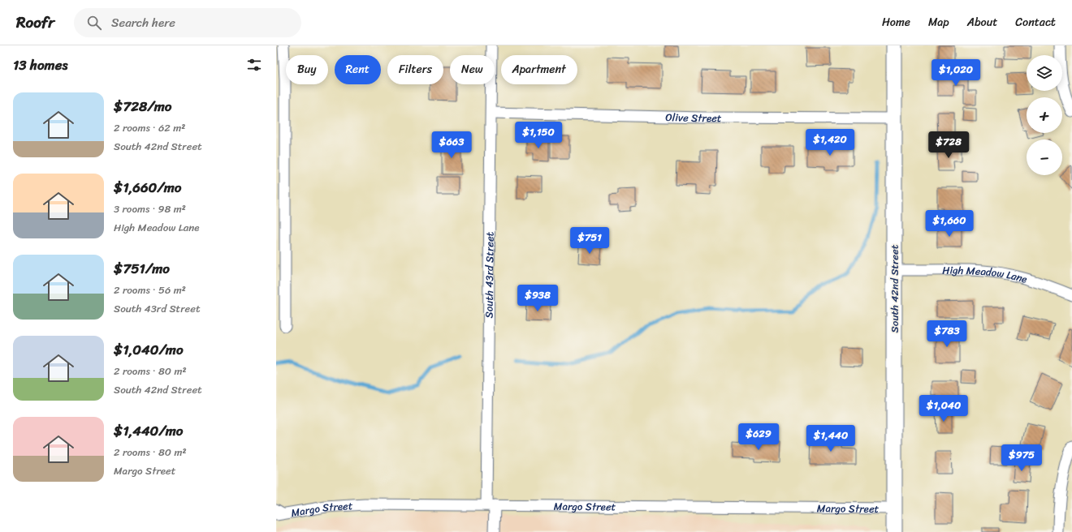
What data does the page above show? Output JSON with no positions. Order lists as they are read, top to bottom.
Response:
{
  "streets": {
    "street": [
      "Olive Street",
      "South 43rd Street",
      "High Meadow Lane",
      "South 42nd Street",
      "Margo Street"
    ]
  },
  "crossings": [
    ["Olive Street", "South 43rd Street"],
    ["Olive Street", "South 42nd Street"],
    ["South 43rd Street", "Margo Street"],
    ["High Meadow Lane", "South 42nd Street"],
    ["South 42nd Street", "Margo Street"]
  ],
  "page": {
    "header": "Roofr",
    "search": "Search here",
    "nav": [
      "Home",
      "Map",
      "About",
      "Contact"
    ],
    "heading": "13 homes",
    "map_buttons": ["+", "−"],
    "chip": [
      "Buy",
      "Rent",
      "Filters",
      "New",
      "Apartment"
    ],
    "price": [
      "$1,020",
      "$1,150",
      "$1,420",
      "$663",
      "$728",
      "$1,660",
      "$751",
      "$938",
      "$783",
      "$1,040",
      "$629",
      "$1,440",
      "$975"
    ],
    "list": [
      {
        "name": "$728/mo",
        "note": "2 rooms · 62 m² · South 42nd Street"
      },
      {
        "name": "$1,660/mo",
        "note": "3 rooms · 98 m² · High Meadow Lane"
      },
      {
        "name": "$751/mo",
        "note": "2 rooms · 56 m² · South 43rd Street"
      },
      {
        "name": "$1,040/mo",
        "note": "2 rooms · 80 m² · South 42nd Street"
      },
      {
        "name": "$1,440/mo",
        "note": "2 rooms · 80 m² · Margo Street"
      }
    ]
  }
}
